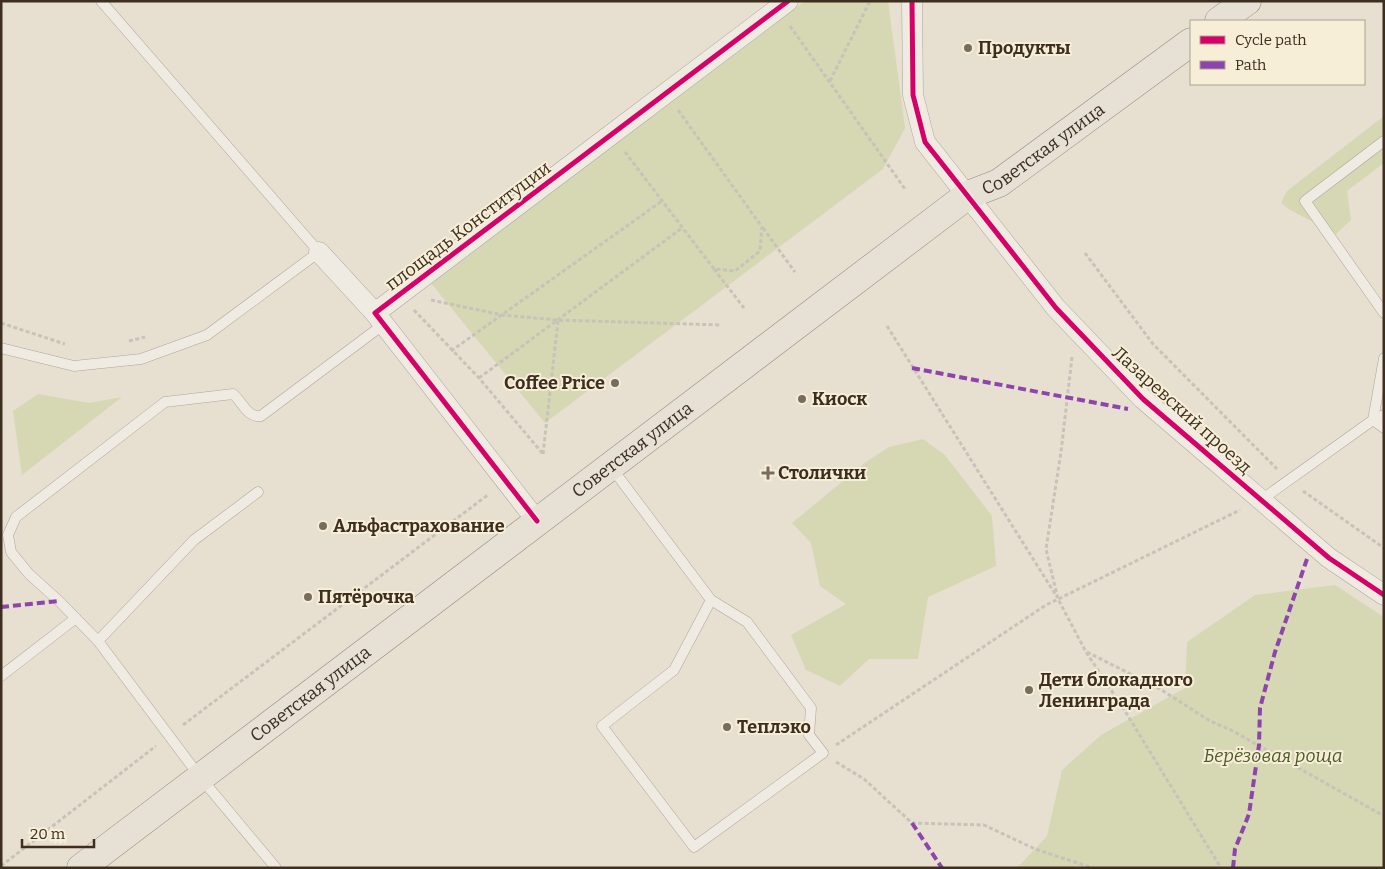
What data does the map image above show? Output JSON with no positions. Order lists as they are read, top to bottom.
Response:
{
  "streets": {
    "main road": ["Советская улица"],
    "street": ["площадь Конституции", "Лазаревский проезд"]
  },
  "crossings": [
    ["Советская улица", "площадь Конституции"],
    ["Советская улица", "Лазаревский проезд"]
  ],
  "parks": ["Берёзовая роща"],
  "places": {
    "other": [
      "Продукты",
      "Coffee Price",
      "Киоск",
      "Альфастрахование",
      "Пятёрочка",
      "Дети блокадного Ленинграда",
      "Теплэко"
    ],
    "health": ["Столички"]
  },
  "legend": ["Cycle path", "Path"],
  "scale_bar": "20 m"
}
